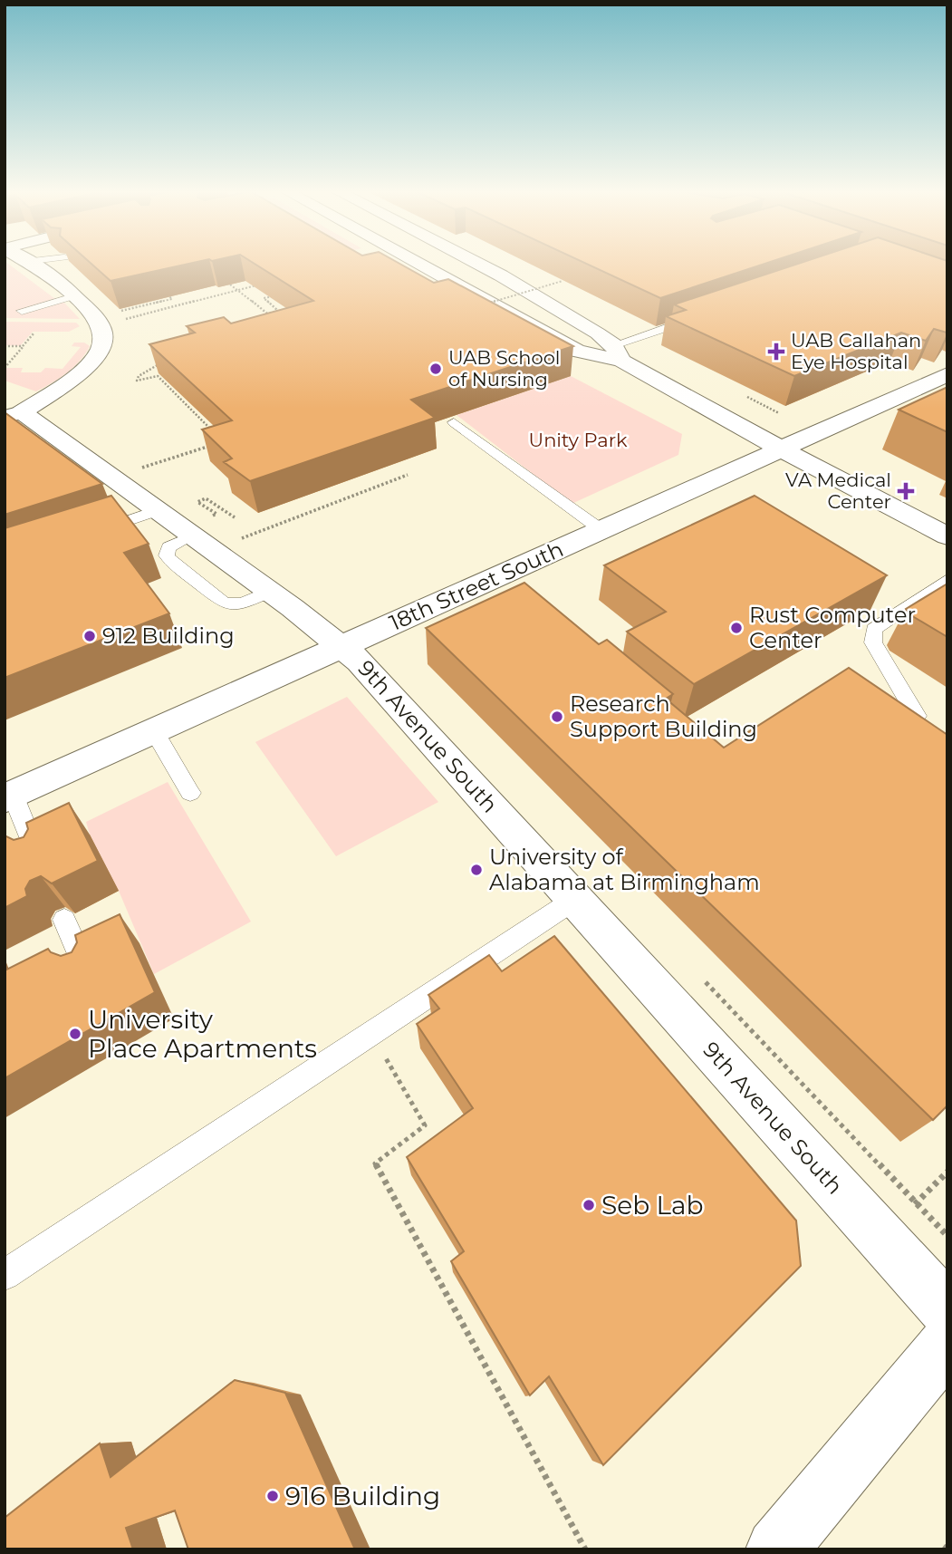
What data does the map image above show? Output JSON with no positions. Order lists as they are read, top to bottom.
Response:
{
  "streets": {
    "street": ["18th Street South", "9th Avenue South"]
  },
  "crossings": [
    ["18th Street South", "9th Avenue South"]
  ],
  "parks": ["Unity Park"],
  "places": {
    "health": ["UAB Callahan Eye Hospital", "VA Medical Center"],
    "other": [
      "UAB School of Nursing",
      "Rust Computer Center",
      "912 Building",
      "Research Support Building",
      "University of Alabama at Birmingham",
      "University Place Apartments",
      "Seb Lab",
      "916 Building"
    ]
  }
}
